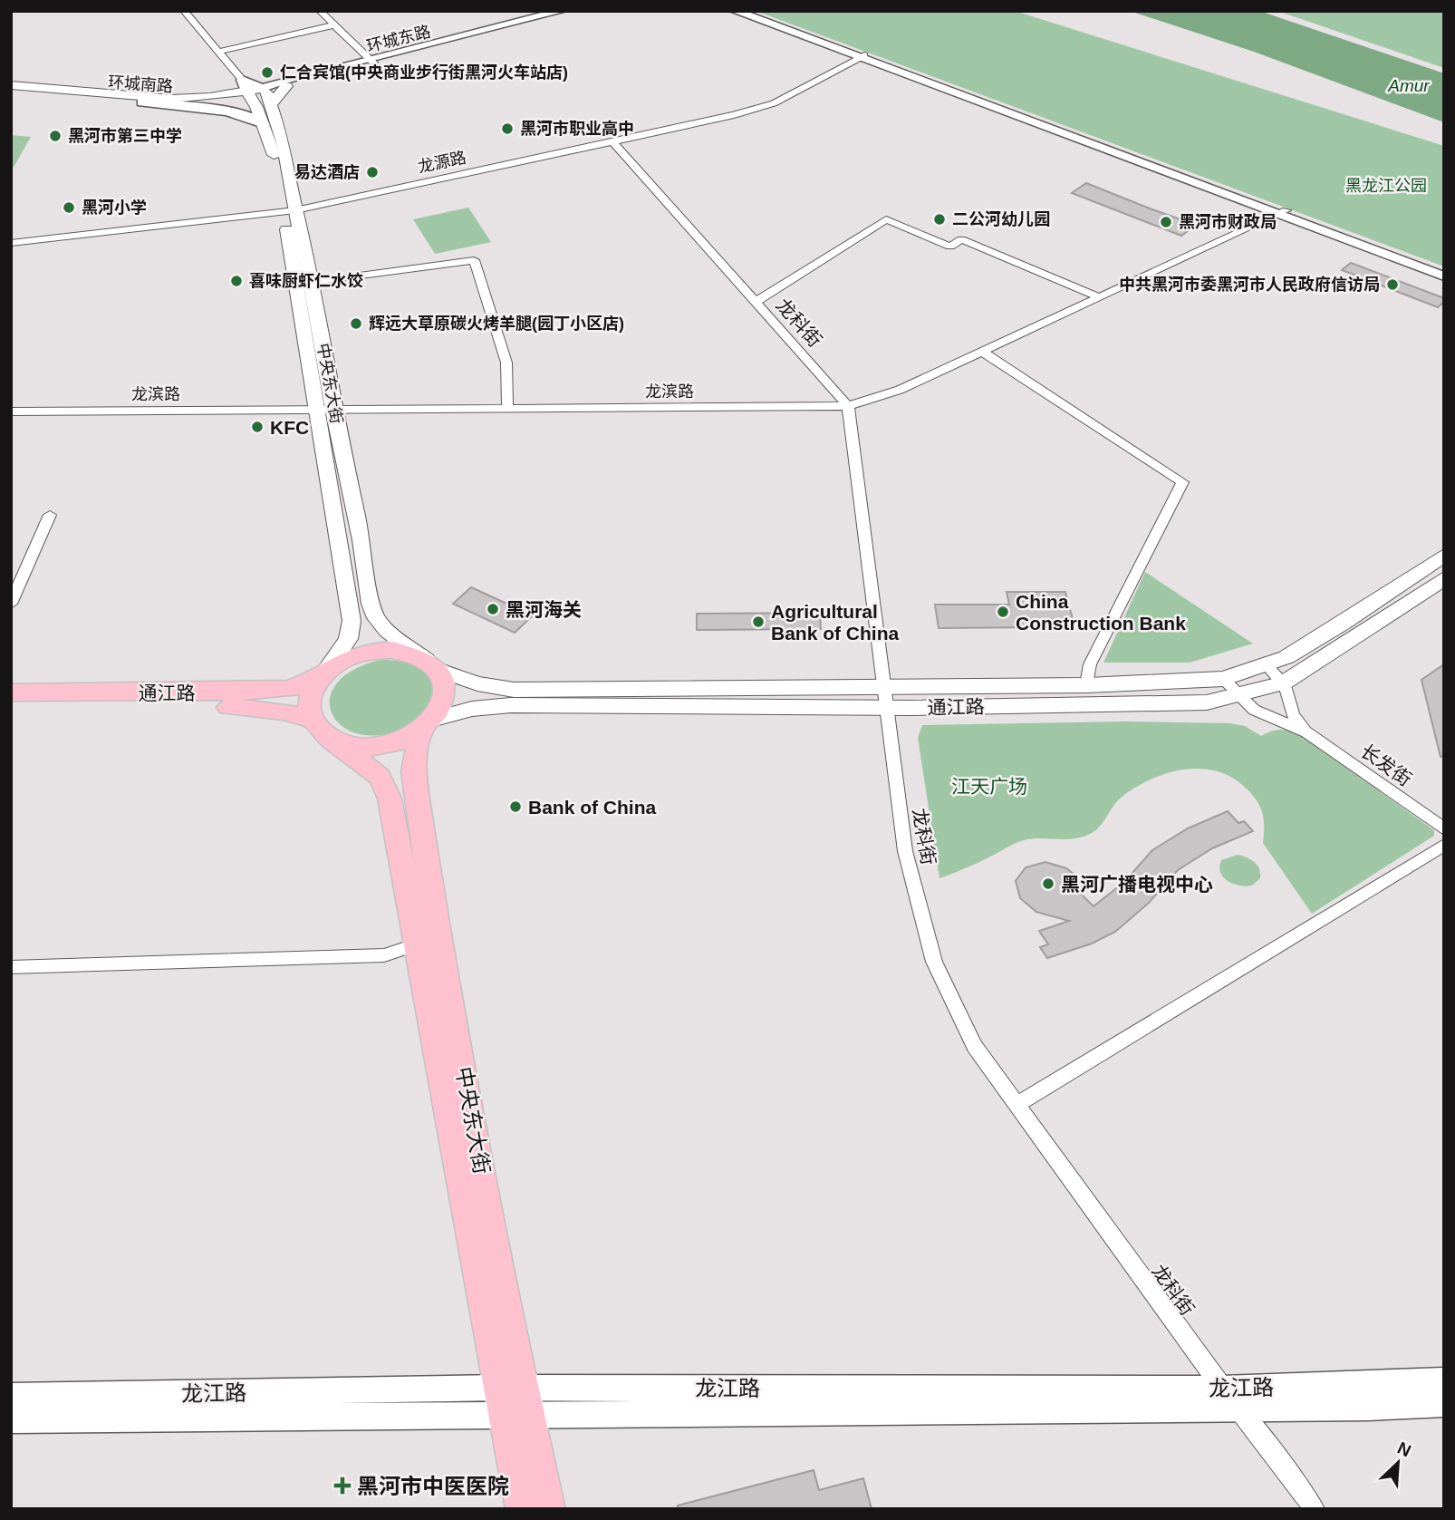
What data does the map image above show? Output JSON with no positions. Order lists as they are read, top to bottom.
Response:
{
  "streets": {
    "main road": ["环城南路", "中央东大街", "通江路"],
    "street": [
      "环城东路",
      "龙源路",
      "龙科街",
      "龙滨路",
      "长发街",
      "龙江路"
    ]
  },
  "crossings": [
    ["环城东路", "环城南路"],
    ["环城东路", "中央东大街"],
    ["环城南路", "中央东大街"],
    ["龙源路", "龙科街"],
    ["龙源路", "中央东大街"],
    ["龙科街", "龙滨路"],
    ["龙科街", "通江路"],
    ["龙科街", "龙江路"],
    ["中央东大街", "龙滨路"],
    ["中央东大街", "通江路"],
    ["中央东大街", "龙江路"],
    ["通江路", "长发街"]
  ],
  "water": ["Amur"],
  "parks": ["黑龙江公园", "江天广场"],
  "places": {
    "other": [
      "仁合宾馆(中央商业步行街黑河火车站店)",
      "黑河市职业高中",
      "黑河市第三中学",
      "易达酒店",
      "黑河小学",
      "二公河幼儿园",
      "黑河市财政局",
      "喜味厨虾仁水饺",
      "中共黑河市委黑河市人民政府信访局",
      "辉远大草原碳火烤羊腿(园丁小区店)",
      "KFC",
      "黑河海关",
      "China Construction Bank",
      "Agricultural Bank of China",
      "Bank of China",
      "黑河广播电视中心"
    ],
    "health": ["黑河市中医医院"]
  },
  "north": "top right"
}
